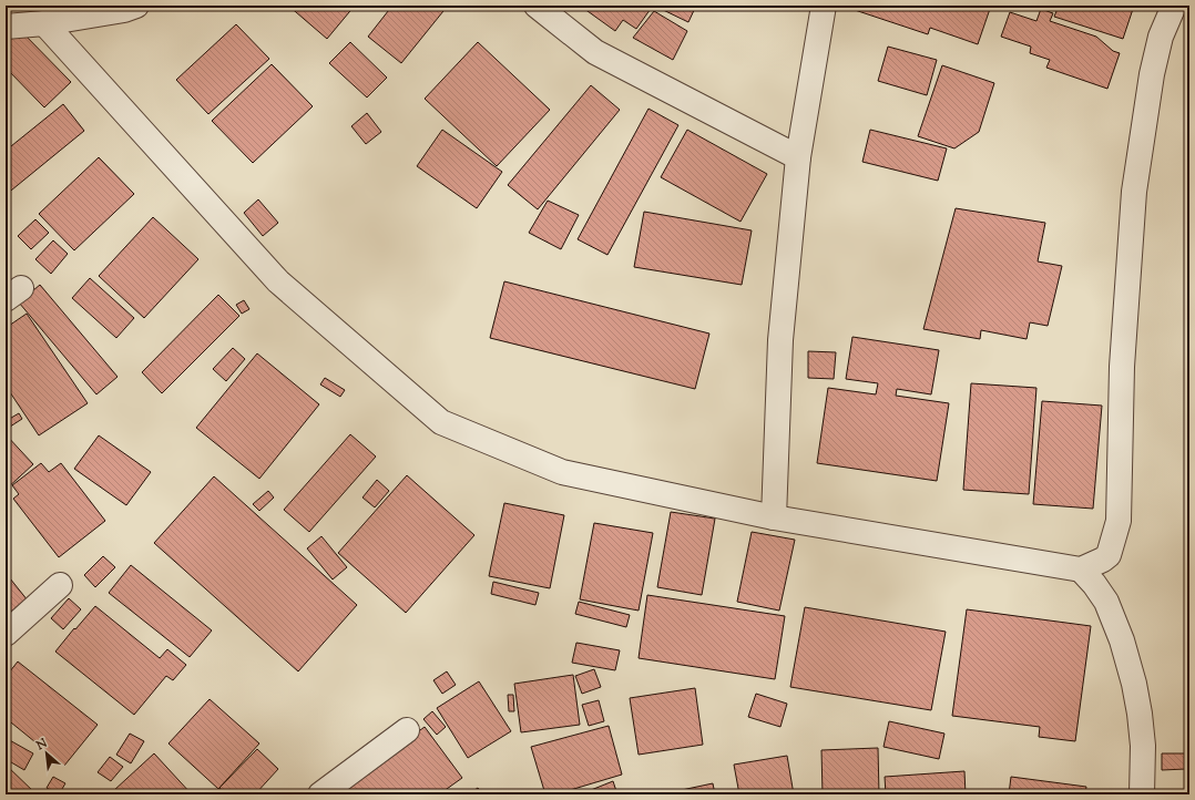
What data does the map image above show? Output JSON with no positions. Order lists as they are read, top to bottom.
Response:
{
  "north": "top left"
}
